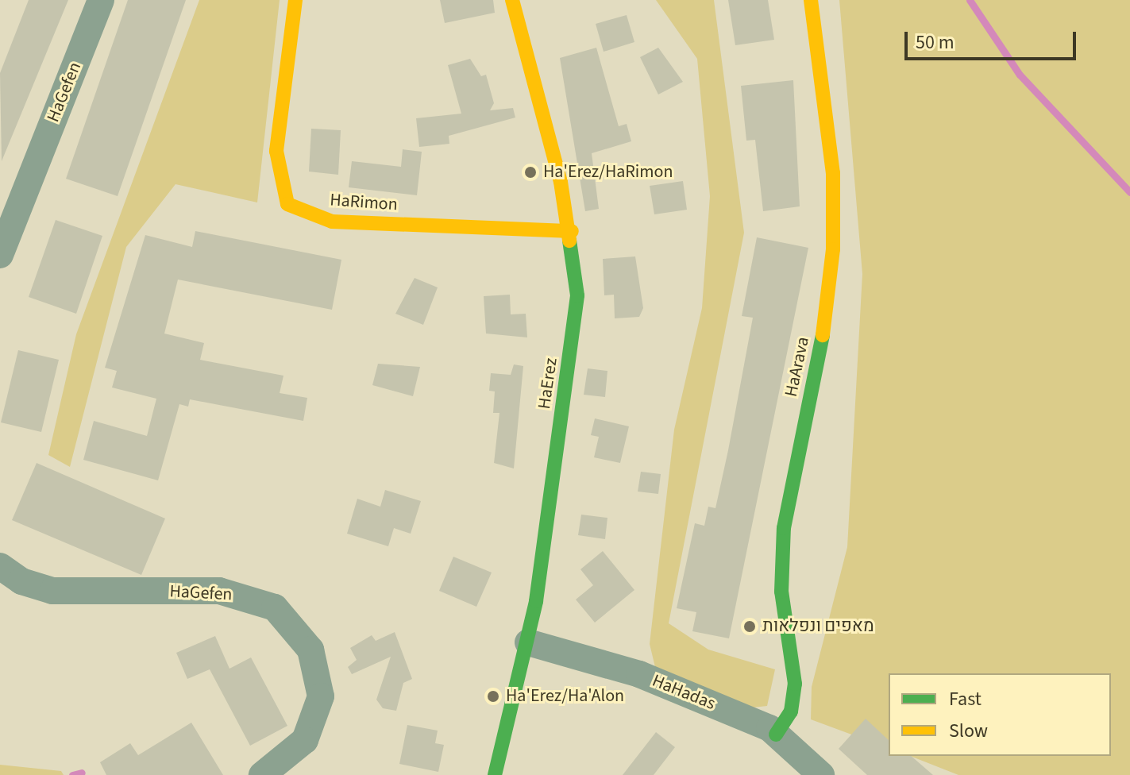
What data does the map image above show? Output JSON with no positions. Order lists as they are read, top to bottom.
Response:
{
  "streets": {
    "street": [
      "HaGefen",
      "HaRimon",
      "HaArava",
      "HaErez",
      "HaHadas"
    ]
  },
  "crossings": [
    ["HaRimon", "HaErez"],
    ["HaArava", "HaHadas"],
    ["HaErez", "HaHadas"]
  ],
  "places": ["Ha'Erez/HaRimon", "מאפים ונפלאות", "Ha'Erez/Ha'Alon"],
  "legend": ["Fast", "Slow"],
  "scale_bar": "50 m"
}
